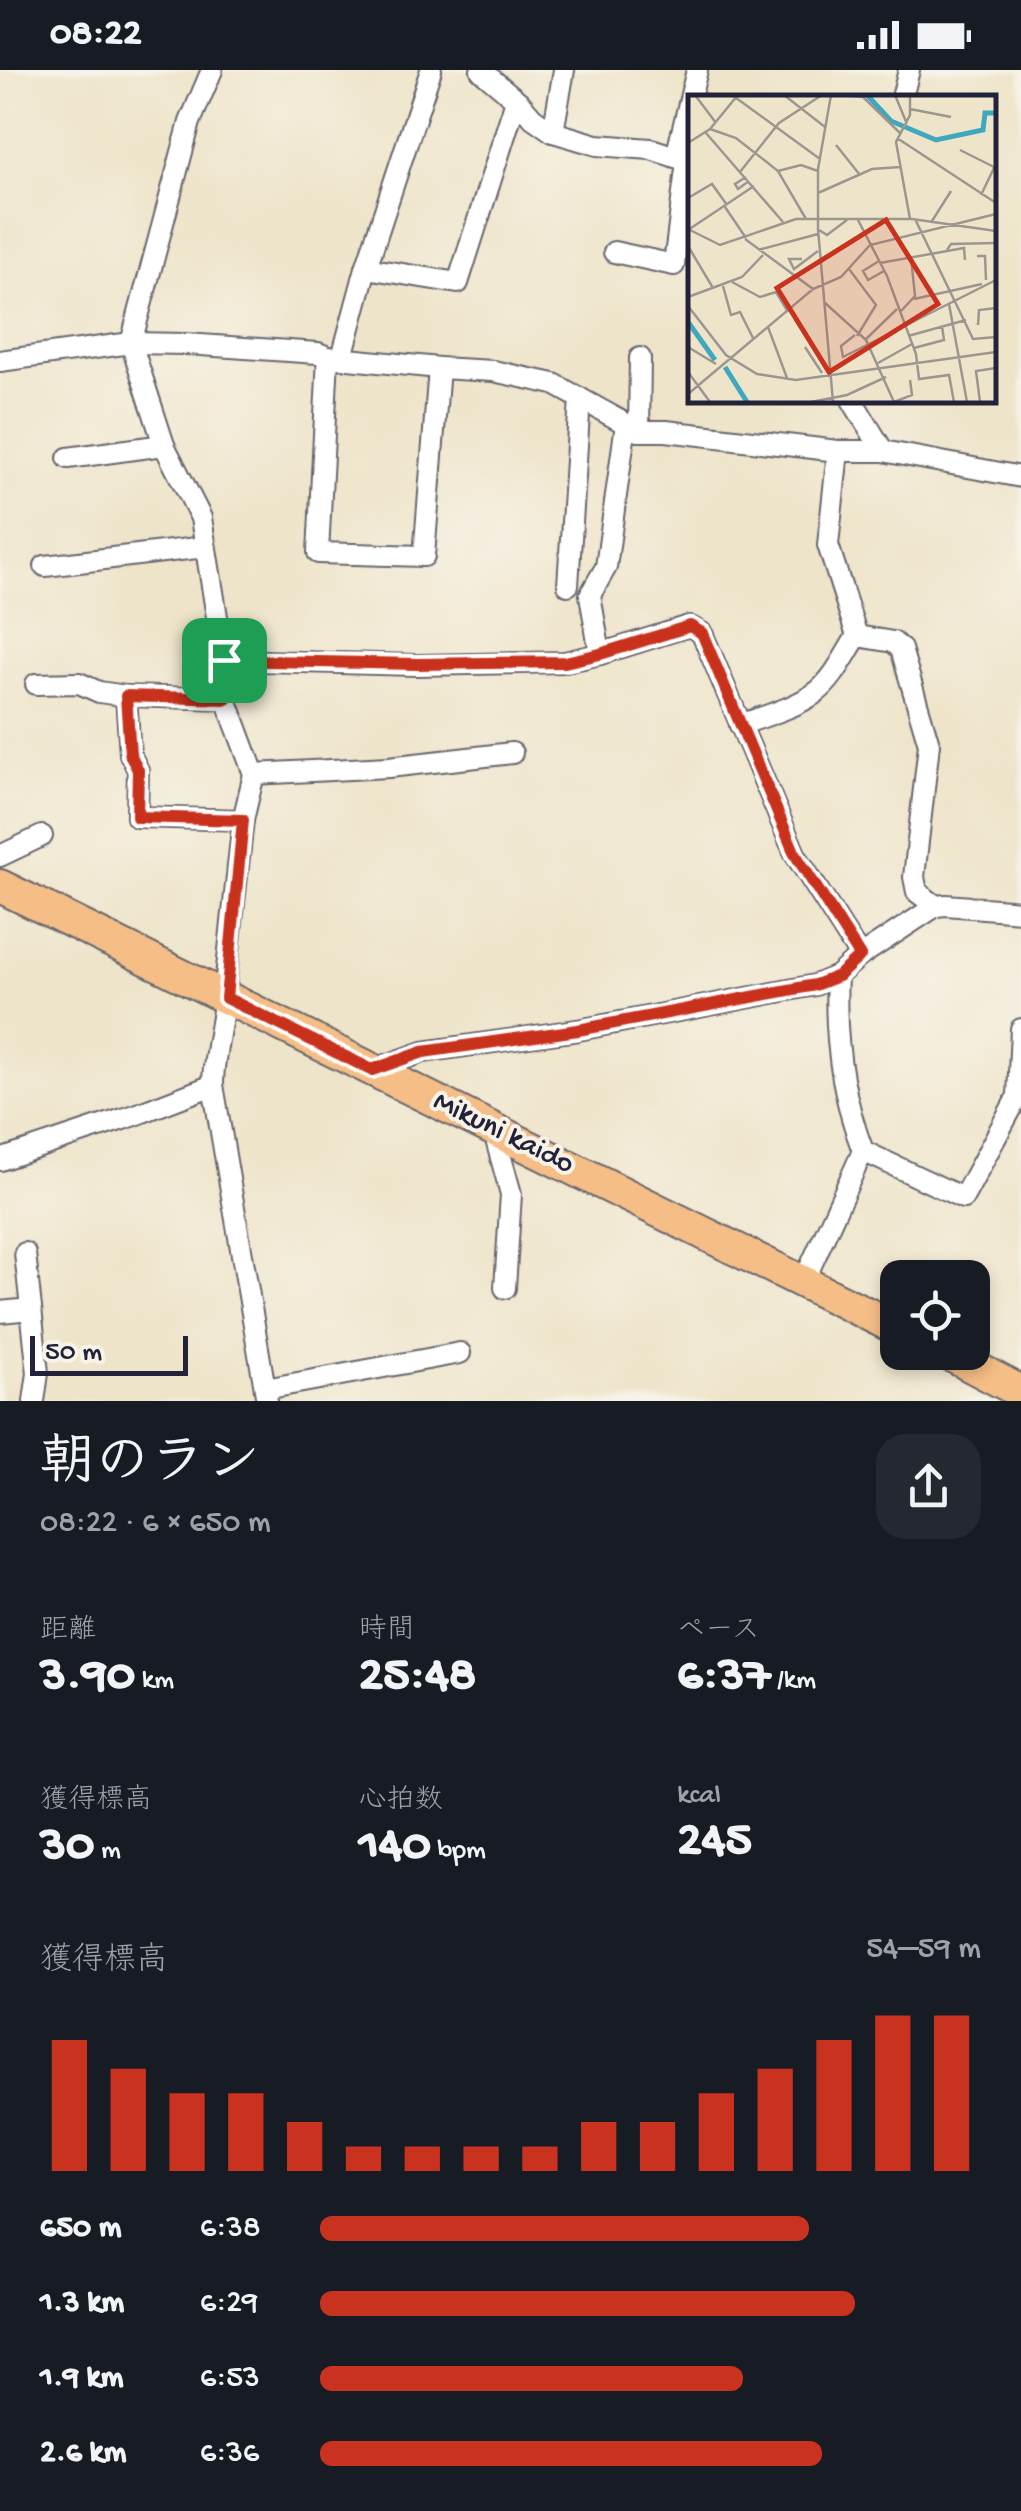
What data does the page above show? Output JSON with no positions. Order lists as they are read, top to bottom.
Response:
{
  "streets": {
    "main road": ["Mikuni kaido"]
  },
  "scale_bar": "50 m",
  "page": {
    "status": "08:22",
    "scale": "50 m",
    "heading": ["朝のラン", "08:22 · 6 × 650 m"],
    "stats": [
      ["距離", "3.90 km"],
      ["時間", "25:48"],
      ["ペース", "6:37 /km"],
      ["獲得標高", "30 m"],
      ["心拍数", "140 bpm"],
      ["kcal", "245"]
    ],
    "chart": ["獲得標高", "54–59 m"],
    "list": [
      {
        "name": "650 m",
        "note": "6:38"
      },
      {
        "name": "1.3 km",
        "note": "6:29"
      },
      {
        "name": "1.9 km",
        "note": "6:53"
      },
      {
        "name": "2.6 km",
        "note": "6:36"
      }
    ]
  }
}
